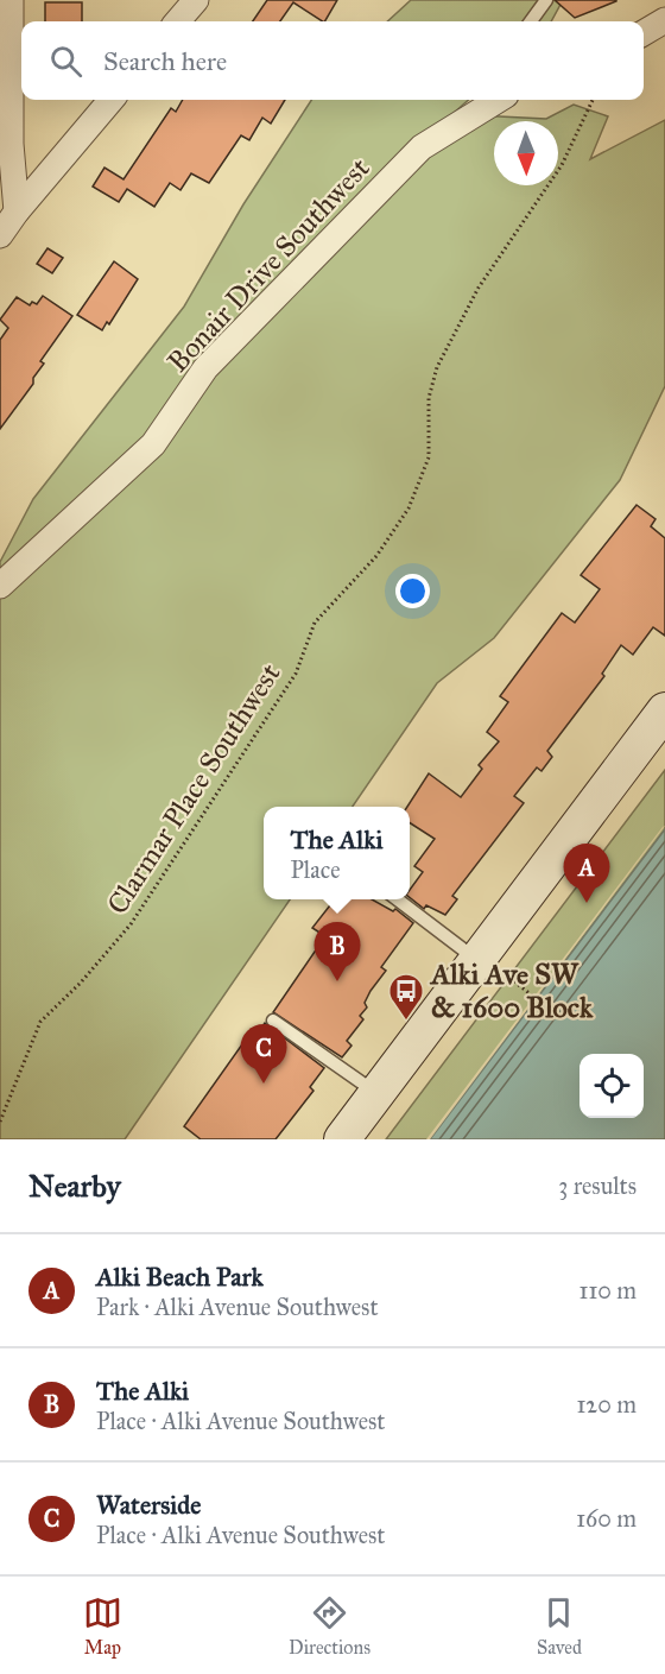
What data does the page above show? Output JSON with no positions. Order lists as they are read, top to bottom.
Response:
{
  "streets": {
    "street": ["Bonair Drive Southwest"],
    "path": ["Clarmar Place Southwest"]
  },
  "places": {
    "bus stop": ["Alki Ave SW & 1600 Block"]
  },
  "north": "bottom",
  "page": {
    "search": "Search here",
    "popup": ["The Alki", "Place"],
    "pins": ["A", "B", "C"],
    "heading": ["Nearby", "3 results"],
    "list": [
      {
        "mark": "A",
        "name": "Alki Beach Park",
        "note": "Park · Alki Avenue Southwest",
        "value": "110 m"
      },
      {
        "mark": "B",
        "name": "The Alki",
        "note": "Place · Alki Avenue Southwest",
        "value": "120 m"
      },
      {
        "mark": "C",
        "name": "Waterside",
        "note": "Place · Alki Avenue Southwest",
        "value": "160 m"
      }
    ],
    "nav": ["Map", "Directions", "Saved"]
  }
}
